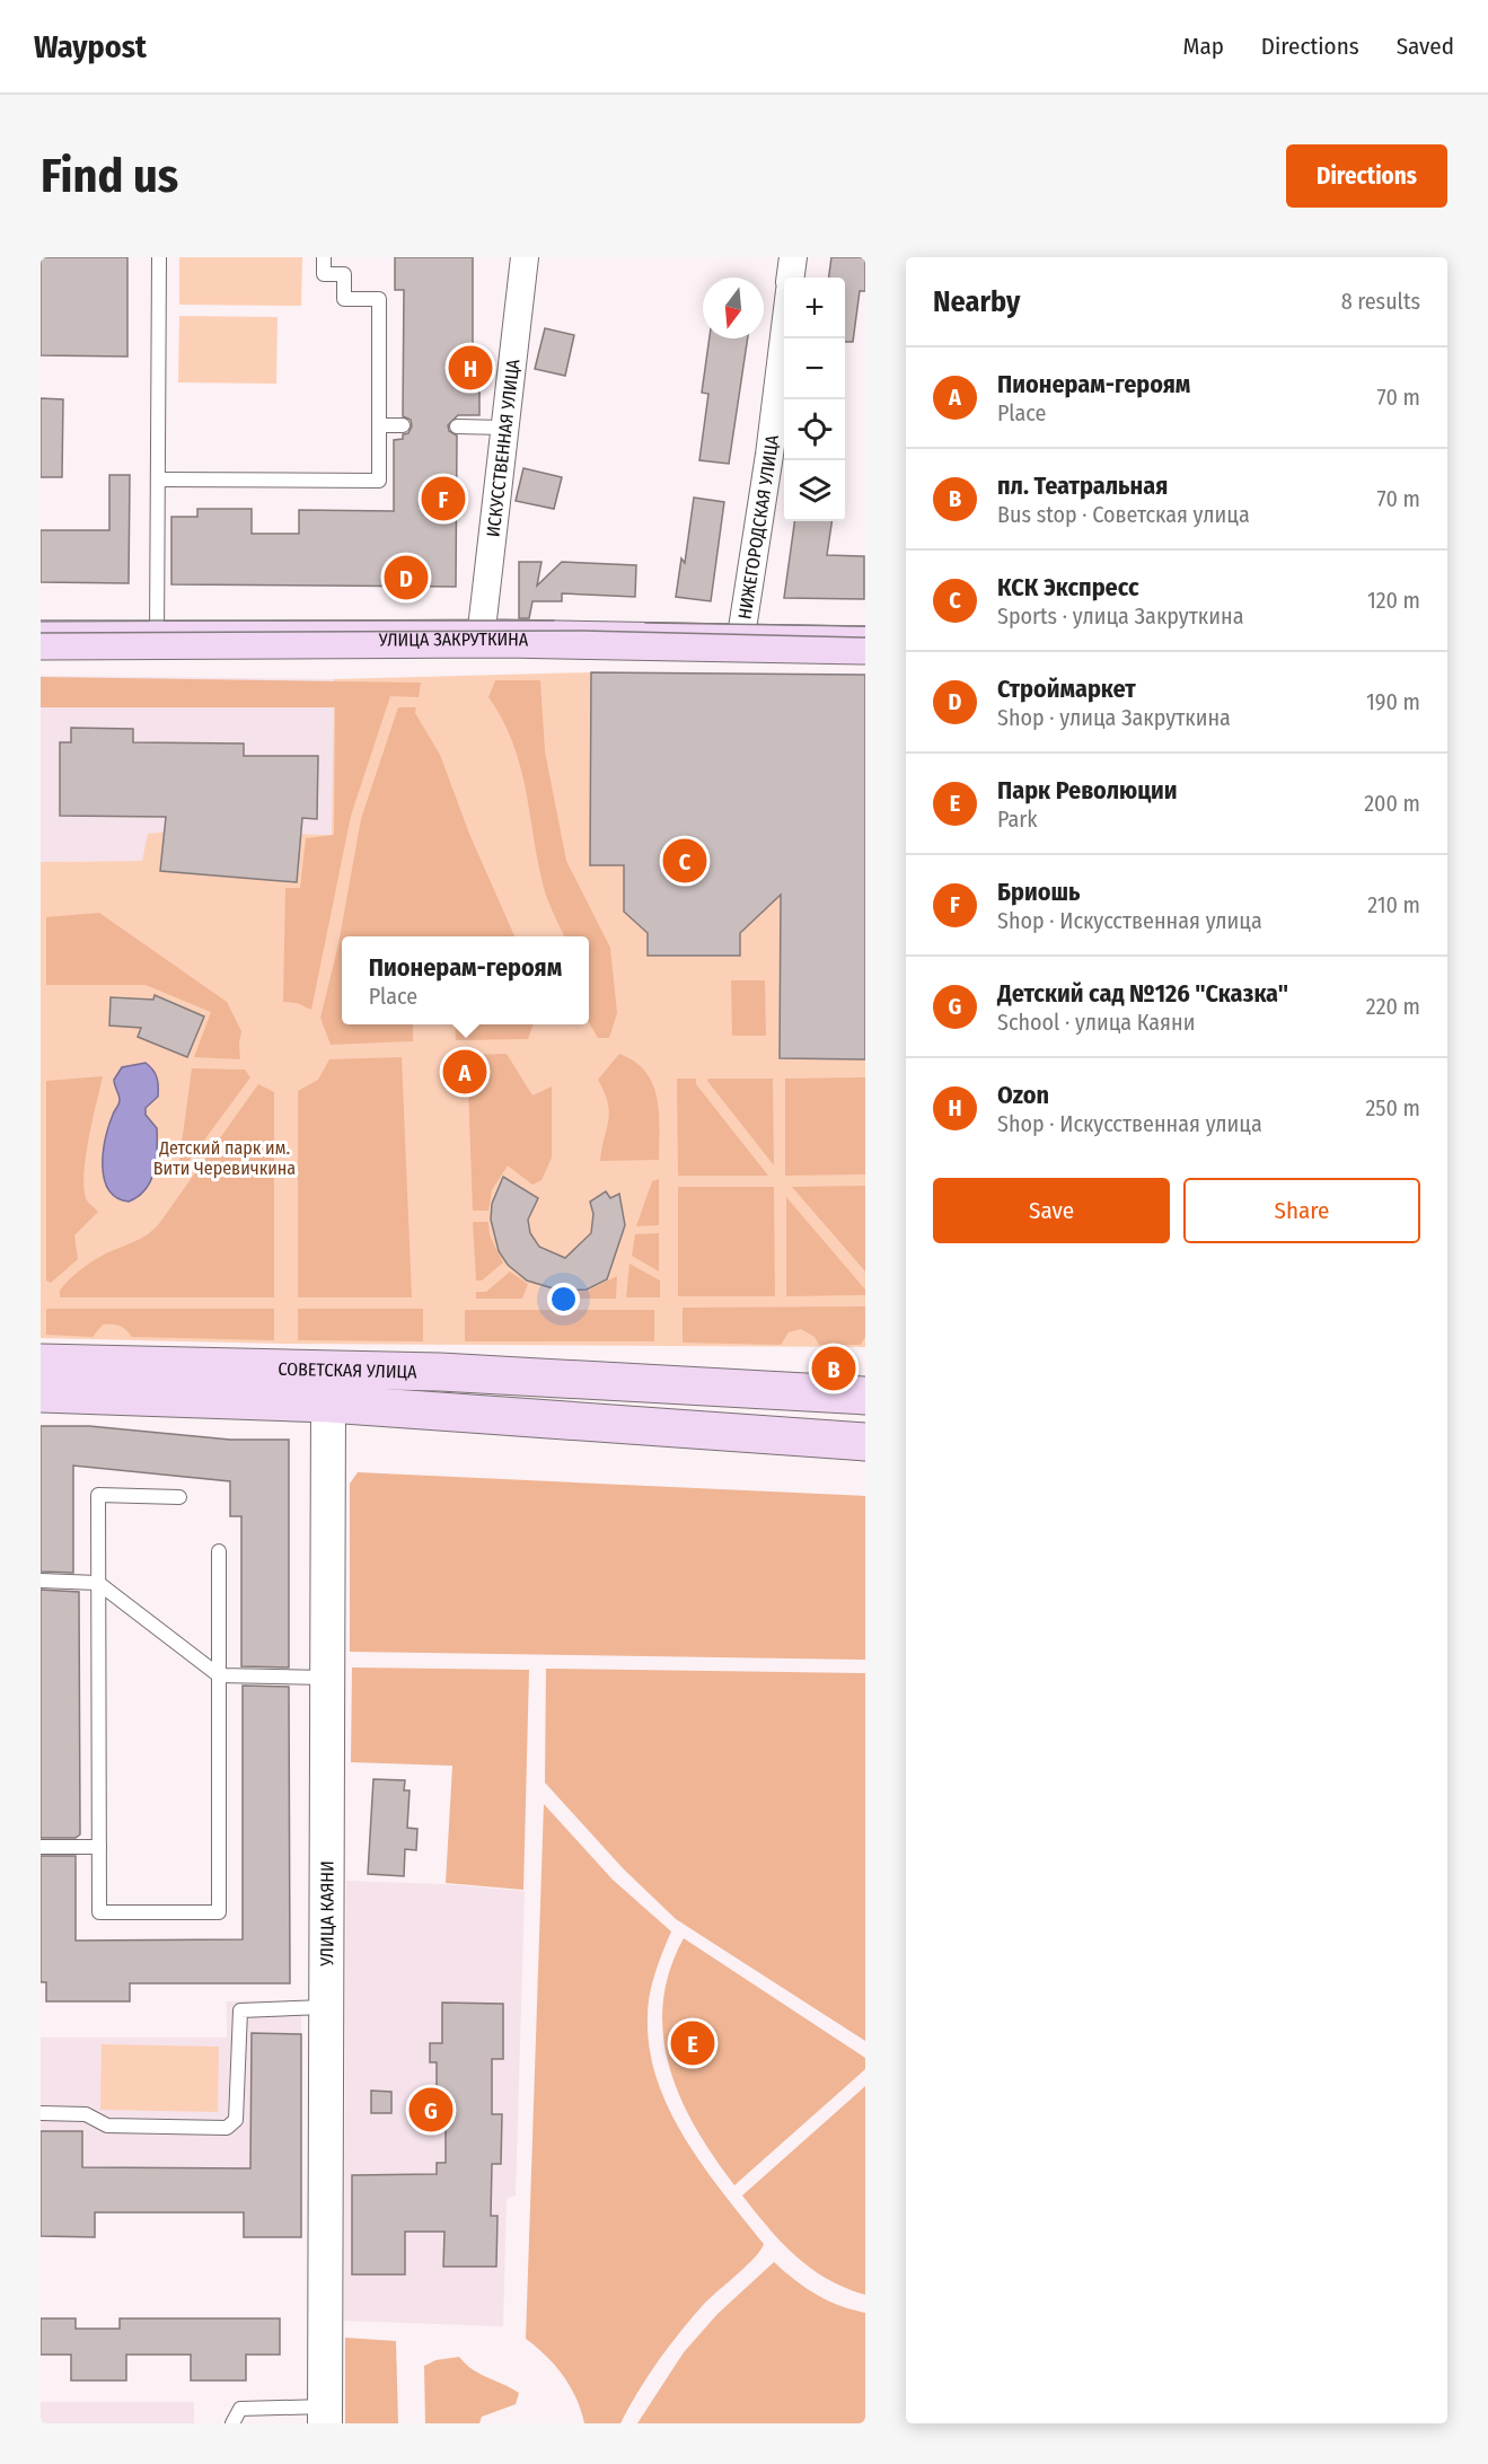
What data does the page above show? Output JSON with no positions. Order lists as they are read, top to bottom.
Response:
{
  "streets": {
    "main road": ["УЛИЦА ЗАКРУТКИНА", "СОВЕТСКАЯ УЛИЦА"],
    "street": ["ИСКУССТВЕННАЯ УЛИЦА", "НИЖЕГОРОДСКАЯ УЛИЦА", "УЛИЦА КАЯНИ"]
  },
  "crossings": [
    ["ИСКУССТВЕННАЯ УЛИЦА", "УЛИЦА ЗАКРУТКИНА"],
    ["НИЖЕГОРОДСКАЯ УЛИЦА", "УЛИЦА ЗАКРУТКИНА"],
    ["СОВЕТСКАЯ УЛИЦА", "УЛИЦА КАЯНИ"]
  ],
  "parks": ["Детский парк им. Вити Черевичкина"],
  "north": "bottom",
  "page": {
    "header": "Waypost",
    "nav": ["Map", "Directions", "Saved"],
    "buttons": [
      "Directions",
      ["Save", "Share"]
    ],
    "title": "Find us",
    "heading": ["Nearby", "8 results"],
    "map_buttons": ["+", "−"],
    "pins": [
      "H",
      "F",
      "D",
      "C",
      "A",
      "B",
      "E",
      "G"
    ],
    "list": [
      {
        "mark": "A",
        "name": "Пионерам-героям",
        "note": "Place",
        "value": "70 m"
      },
      {
        "mark": "B",
        "name": "пл. Театральная",
        "note": "Bus stop · Советская улица",
        "value": "70 m"
      },
      {
        "mark": "C",
        "name": "КСК Экспресс",
        "note": "Sports · улица Закруткина",
        "value": "120 m"
      },
      {
        "mark": "D",
        "name": "Строймаркет",
        "note": "Shop · улица Закруткина",
        "value": "190 m"
      },
      {
        "mark": "E",
        "name": "Парк Революции",
        "note": "Park",
        "value": "200 m"
      },
      {
        "mark": "F",
        "name": "Бриошь",
        "note": "Shop · Искусственная улица",
        "value": "210 m"
      },
      {
        "mark": "G",
        "name": "Детский сад №126 \"Сказка\"",
        "note": "School · улица Каяни",
        "value": "220 m"
      },
      {
        "mark": "H",
        "name": "Ozon",
        "note": "Shop · Искусственная улица",
        "value": "250 m"
      }
    ],
    "popup": ["Пионерам-героям", "Place"]
  }
}
